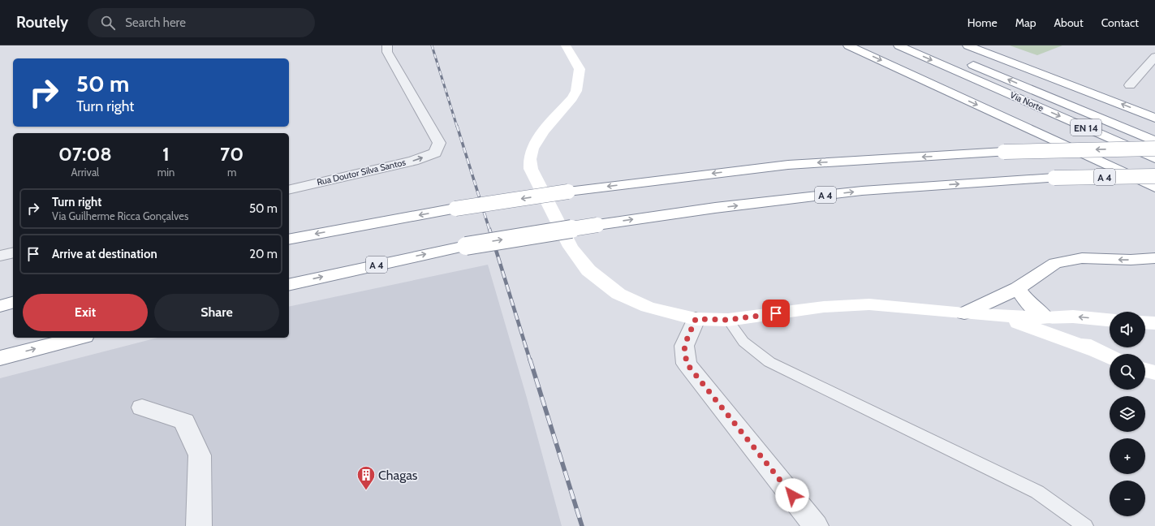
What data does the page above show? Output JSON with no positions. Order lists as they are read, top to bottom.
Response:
{
  "streets": {
    "main road": ["Via Norte", "EN 14", "A 4"],
    "street": ["Rua Doutor Silva Santos"]
  },
  "places": {
    "building": ["Chagas"]
  },
  "page": {
    "header": "Routely",
    "search": "Search here",
    "nav": [
      "Home",
      "Map",
      "About",
      "Contact"
    ],
    "turn": ["50 m", "Turn right"],
    "eta": [
      "07:08",
      "Arrival",
      "1",
      "min",
      "70",
      "m"
    ],
    "list": [
      {
        "name": "Turn right",
        "note": "Via Guilherme Ricca Gonçalves",
        "value": "50 m"
      },
      {
        "name": "Arrive at destination",
        "value": "20 m"
      }
    ],
    "buttons": ["Exit", "Share"],
    "map_buttons": ["+", "−"]
  }
}
